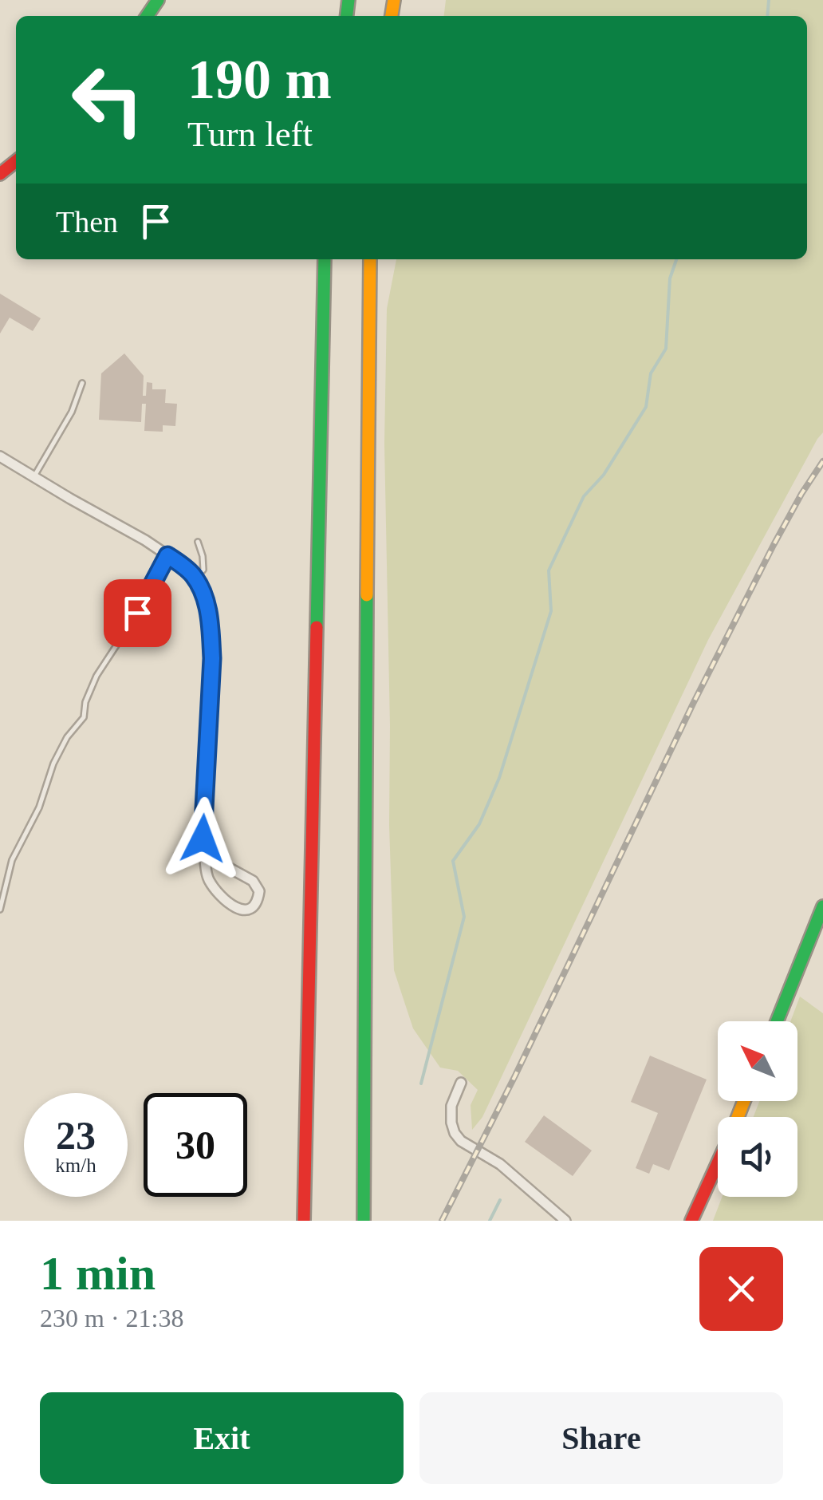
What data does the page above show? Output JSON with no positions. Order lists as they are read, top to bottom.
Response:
{
  "north": "top left",
  "page": {
    "turn": ["190 m", "Turn left"],
    "then": "Then",
    "speed": "23 km/h",
    "limit": "30",
    "heading": ["1 min", "230 m · 21:38"],
    "buttons": ["Exit", "Share"]
  }
}
